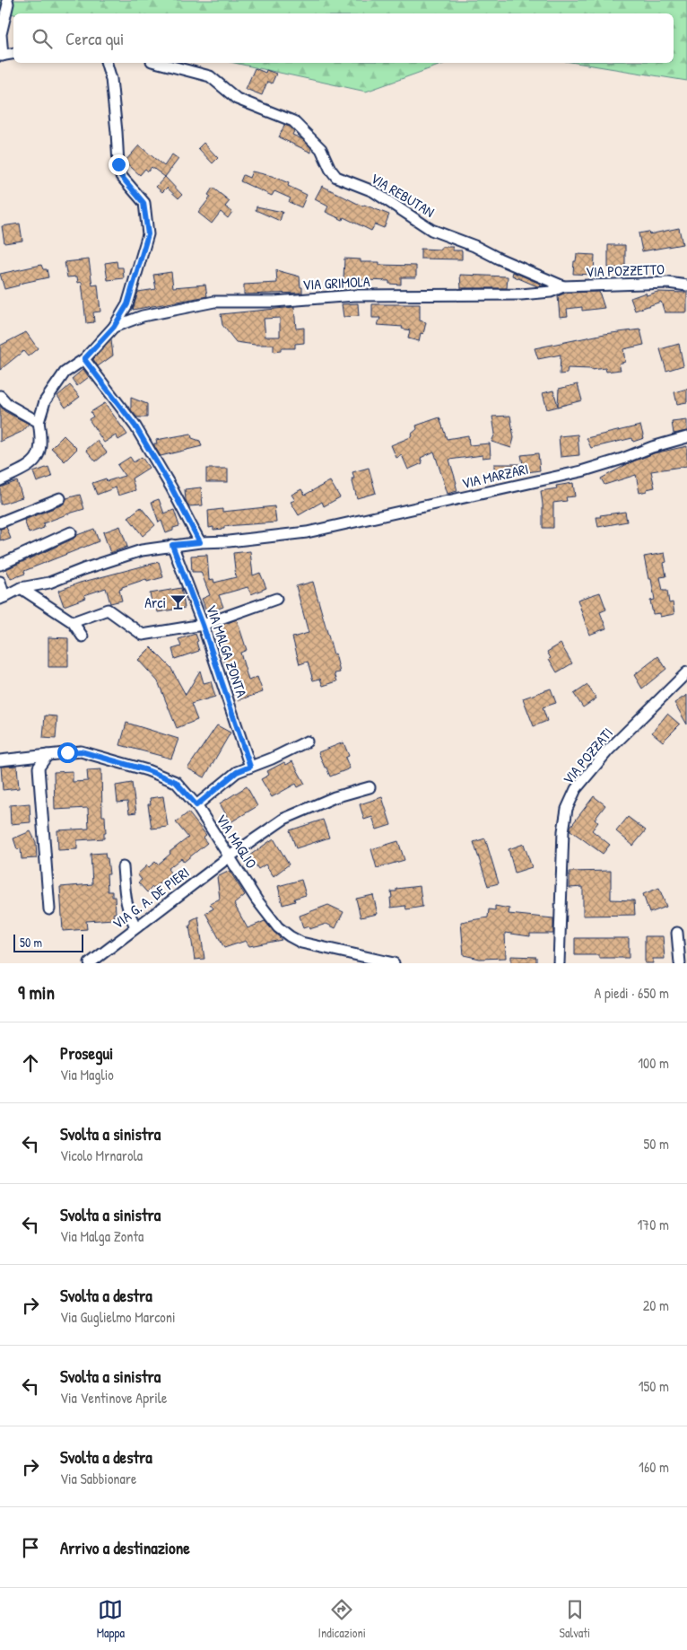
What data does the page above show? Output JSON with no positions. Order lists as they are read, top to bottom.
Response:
{
  "streets": {
    "street": [
      "VIA REBUTAN",
      "VIA POZZETTO",
      "VIA GRIMOLA",
      "VIA MARZARI",
      "VIA MALGA ZONTA",
      "VIA POZZATI",
      "VIA MAGLIO",
      "VIA G. A. DE PIERI"
    ]
  },
  "crossings": [
    ["VIA REBUTAN", "VIA POZZETTO"],
    ["VIA REBUTAN", "VIA GRIMOLA"],
    ["VIA POZZETTO", "VIA GRIMOLA"],
    ["VIA MARZARI", "VIA MALGA ZONTA"],
    ["VIA MAGLIO", "VIA G. A. DE PIERI"]
  ],
  "places": {
    "bar": ["Arci"]
  },
  "scale_bar": "50 m",
  "page": {
    "search": "Cerca qui",
    "scale": "50 m",
    "heading": ["9 min", "A piedi · 650 m"],
    "list": [
      ["Prosegui", "Via Maglio", "100 m"],
      ["Svolta a sinistra", "Vicolo Mrnarola", "50 m"],
      ["Svolta a sinistra", "Via Malga Zonta", "170 m"],
      ["Svolta a destra", "Via Guglielmo Marconi", "20 m"],
      ["Svolta a sinistra", "Via Ventinove Aprile", "150 m"],
      ["Svolta a destra", "Via Sabbionare", "160 m"],
      "Arrivo a destinazione"
    ],
    "nav": ["Mappa", "Indicazioni", "Salvati"]
  }
}
